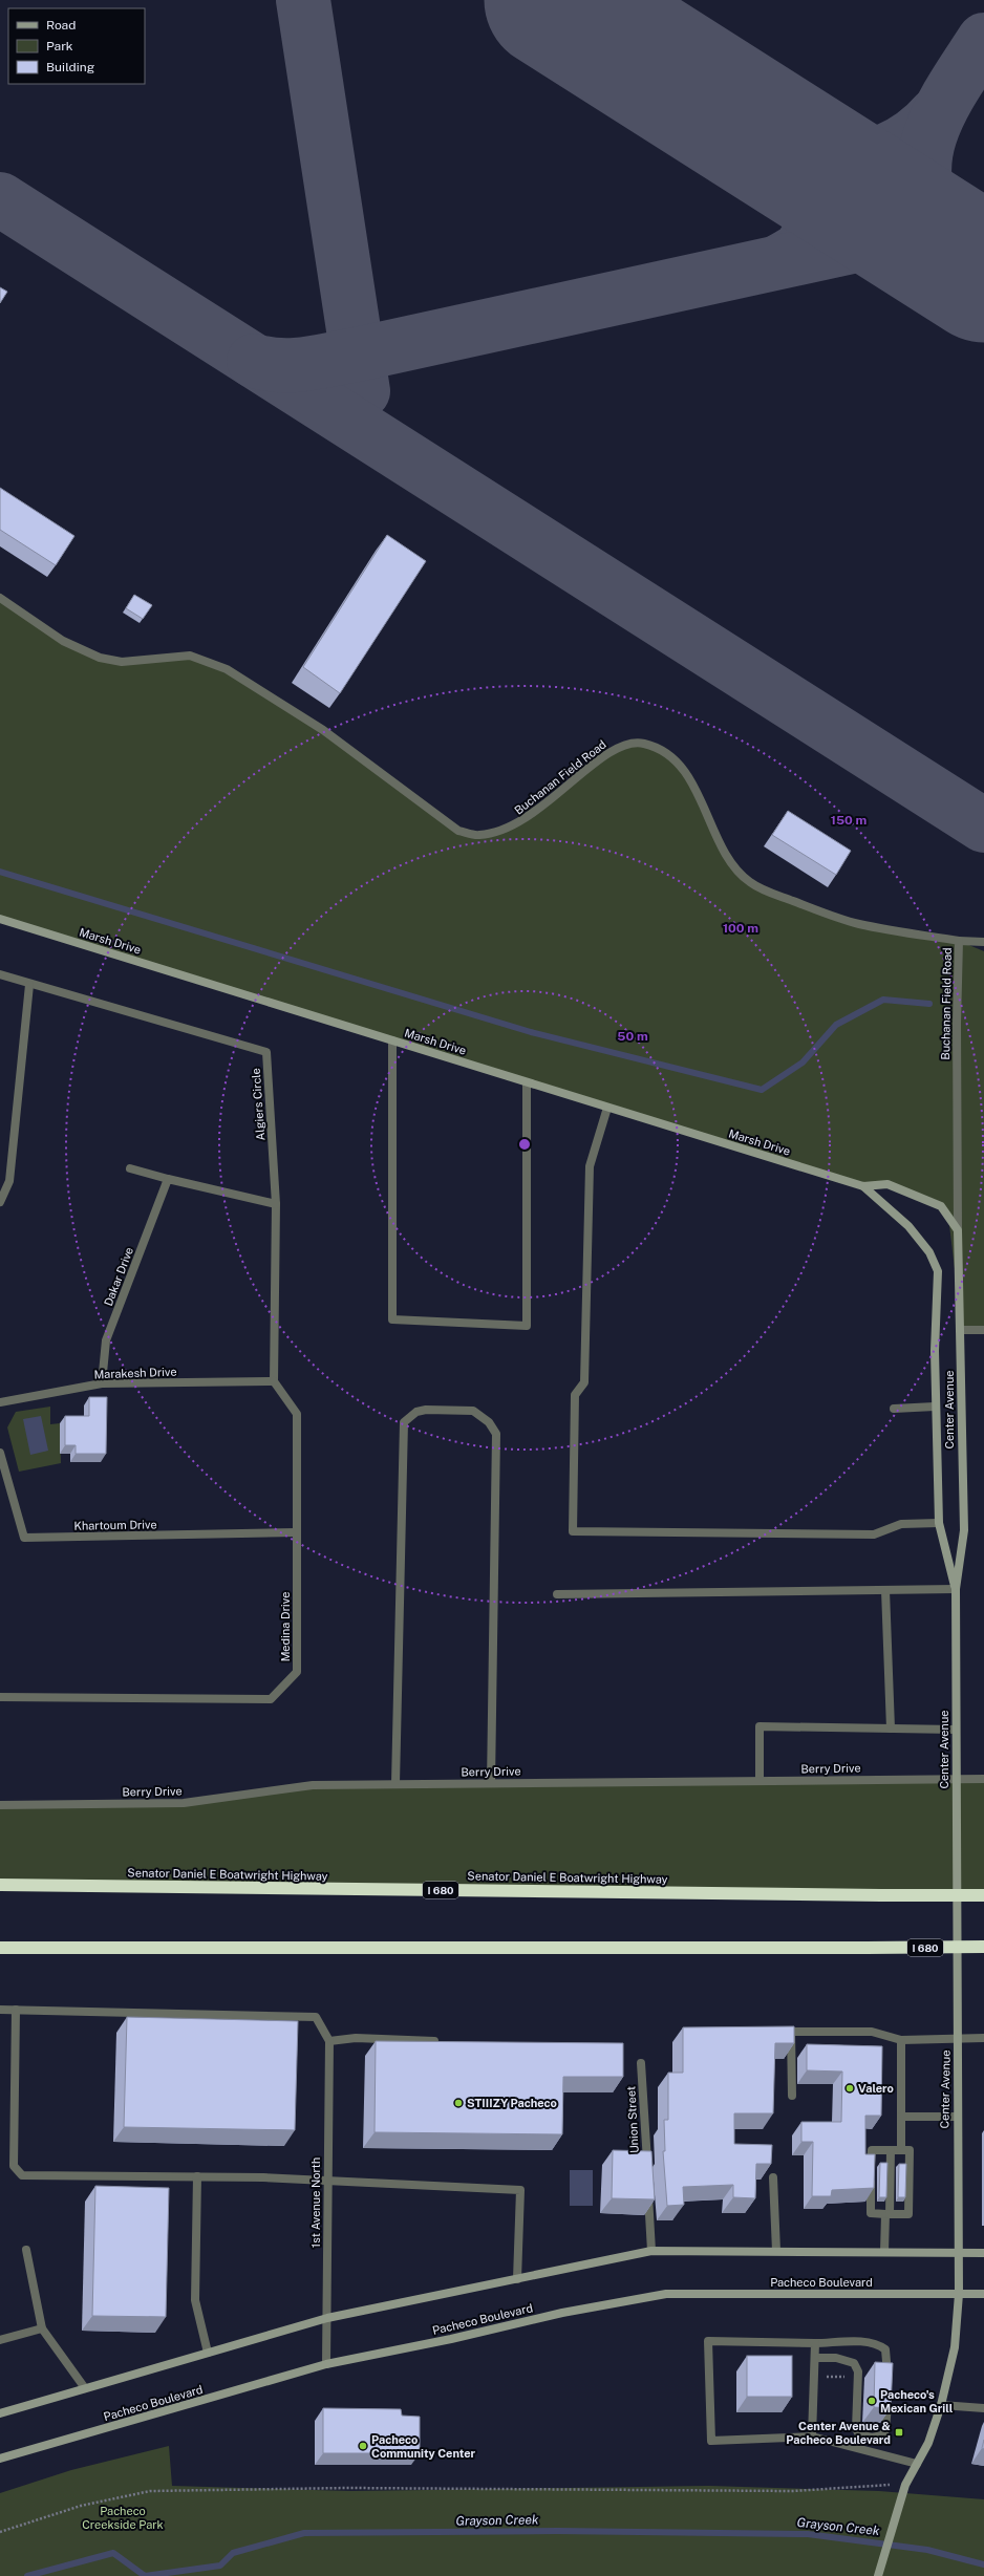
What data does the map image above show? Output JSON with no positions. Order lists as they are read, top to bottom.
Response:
{
  "streets": {
    "highway": ["Senator Daniel E Boatwright Highway", "I 680"],
    "street": [
      "Buchanan Field Road",
      "Marsh Drive",
      "Algiers Circle",
      "Dakar Drive",
      "Marakesh Drive",
      "Center Avenue",
      "Khartoum Drive",
      "Medina Drive",
      "Berry Drive",
      "Union Street",
      "1st Avenue North",
      "Pacheco Boulevard"
    ]
  },
  "crossings": [
    ["Buchanan Field Road", "Marsh Drive"],
    ["Buchanan Field Road", "Center Avenue"],
    ["Marsh Drive", "Center Avenue"],
    ["Algiers Circle", "Marakesh Drive"],
    ["Algiers Circle", "Medina Drive"],
    ["Dakar Drive", "Marakesh Drive"],
    ["Marakesh Drive", "Medina Drive"],
    ["Center Avenue", "Berry Drive"],
    ["Center Avenue", "Pacheco Boulevard"],
    ["Khartoum Drive", "Medina Drive"],
    ["1st Avenue North", "Pacheco Boulevard"]
  ],
  "water": ["Grayson Creek"],
  "parks": ["Pacheco Creekside Park"],
  "places": {
    "other": [
      "Valero",
      "STIIIZY Pacheco",
      "Pacheco's Mexican Grill",
      "Pacheco Community Center"
    ],
    "transit": ["Center Avenue & Pacheco Boulevard"]
  },
  "legend": ["Road", "Park", "Building"],
  "rings": ["150 m", "100 m", "50 m"]
}
